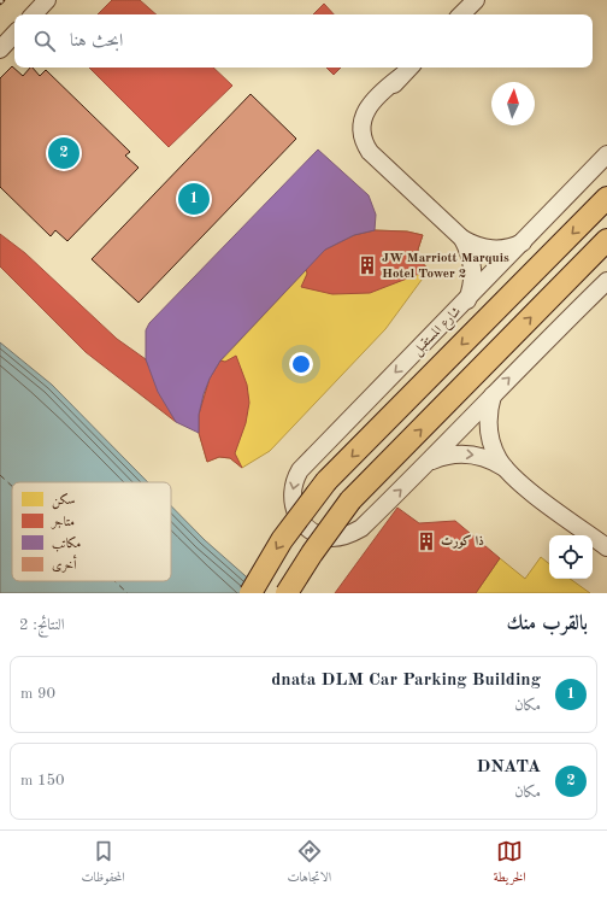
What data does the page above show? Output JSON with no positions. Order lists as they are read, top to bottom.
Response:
{
  "streets": {
    "main road": ["شارع المستقبل"]
  },
  "places": {
    "building": ["JW Marriott Marquis Hotel Tower 2", "ذا كورت"]
  },
  "legend": [
    "سكن",
    "متاجر",
    "مكاتب",
    "أخرى"
  ],
  "north": "top",
  "page": {
    "search": "ابحث هنا",
    "pins": ["2", "1"],
    "heading": ["بالقرب منك", "النتائج: 2"],
    "list": [
      {
        "mark": "1",
        "name": "dnata DLM Car Parking Building",
        "note": "مكان",
        "value": "90 m"
      },
      {
        "mark": "2",
        "name": "DNATA",
        "note": "مكان",
        "value": "150 m"
      }
    ],
    "nav": ["الخريطة", "الاتجاهات", "المحفوظات"]
  }
}
